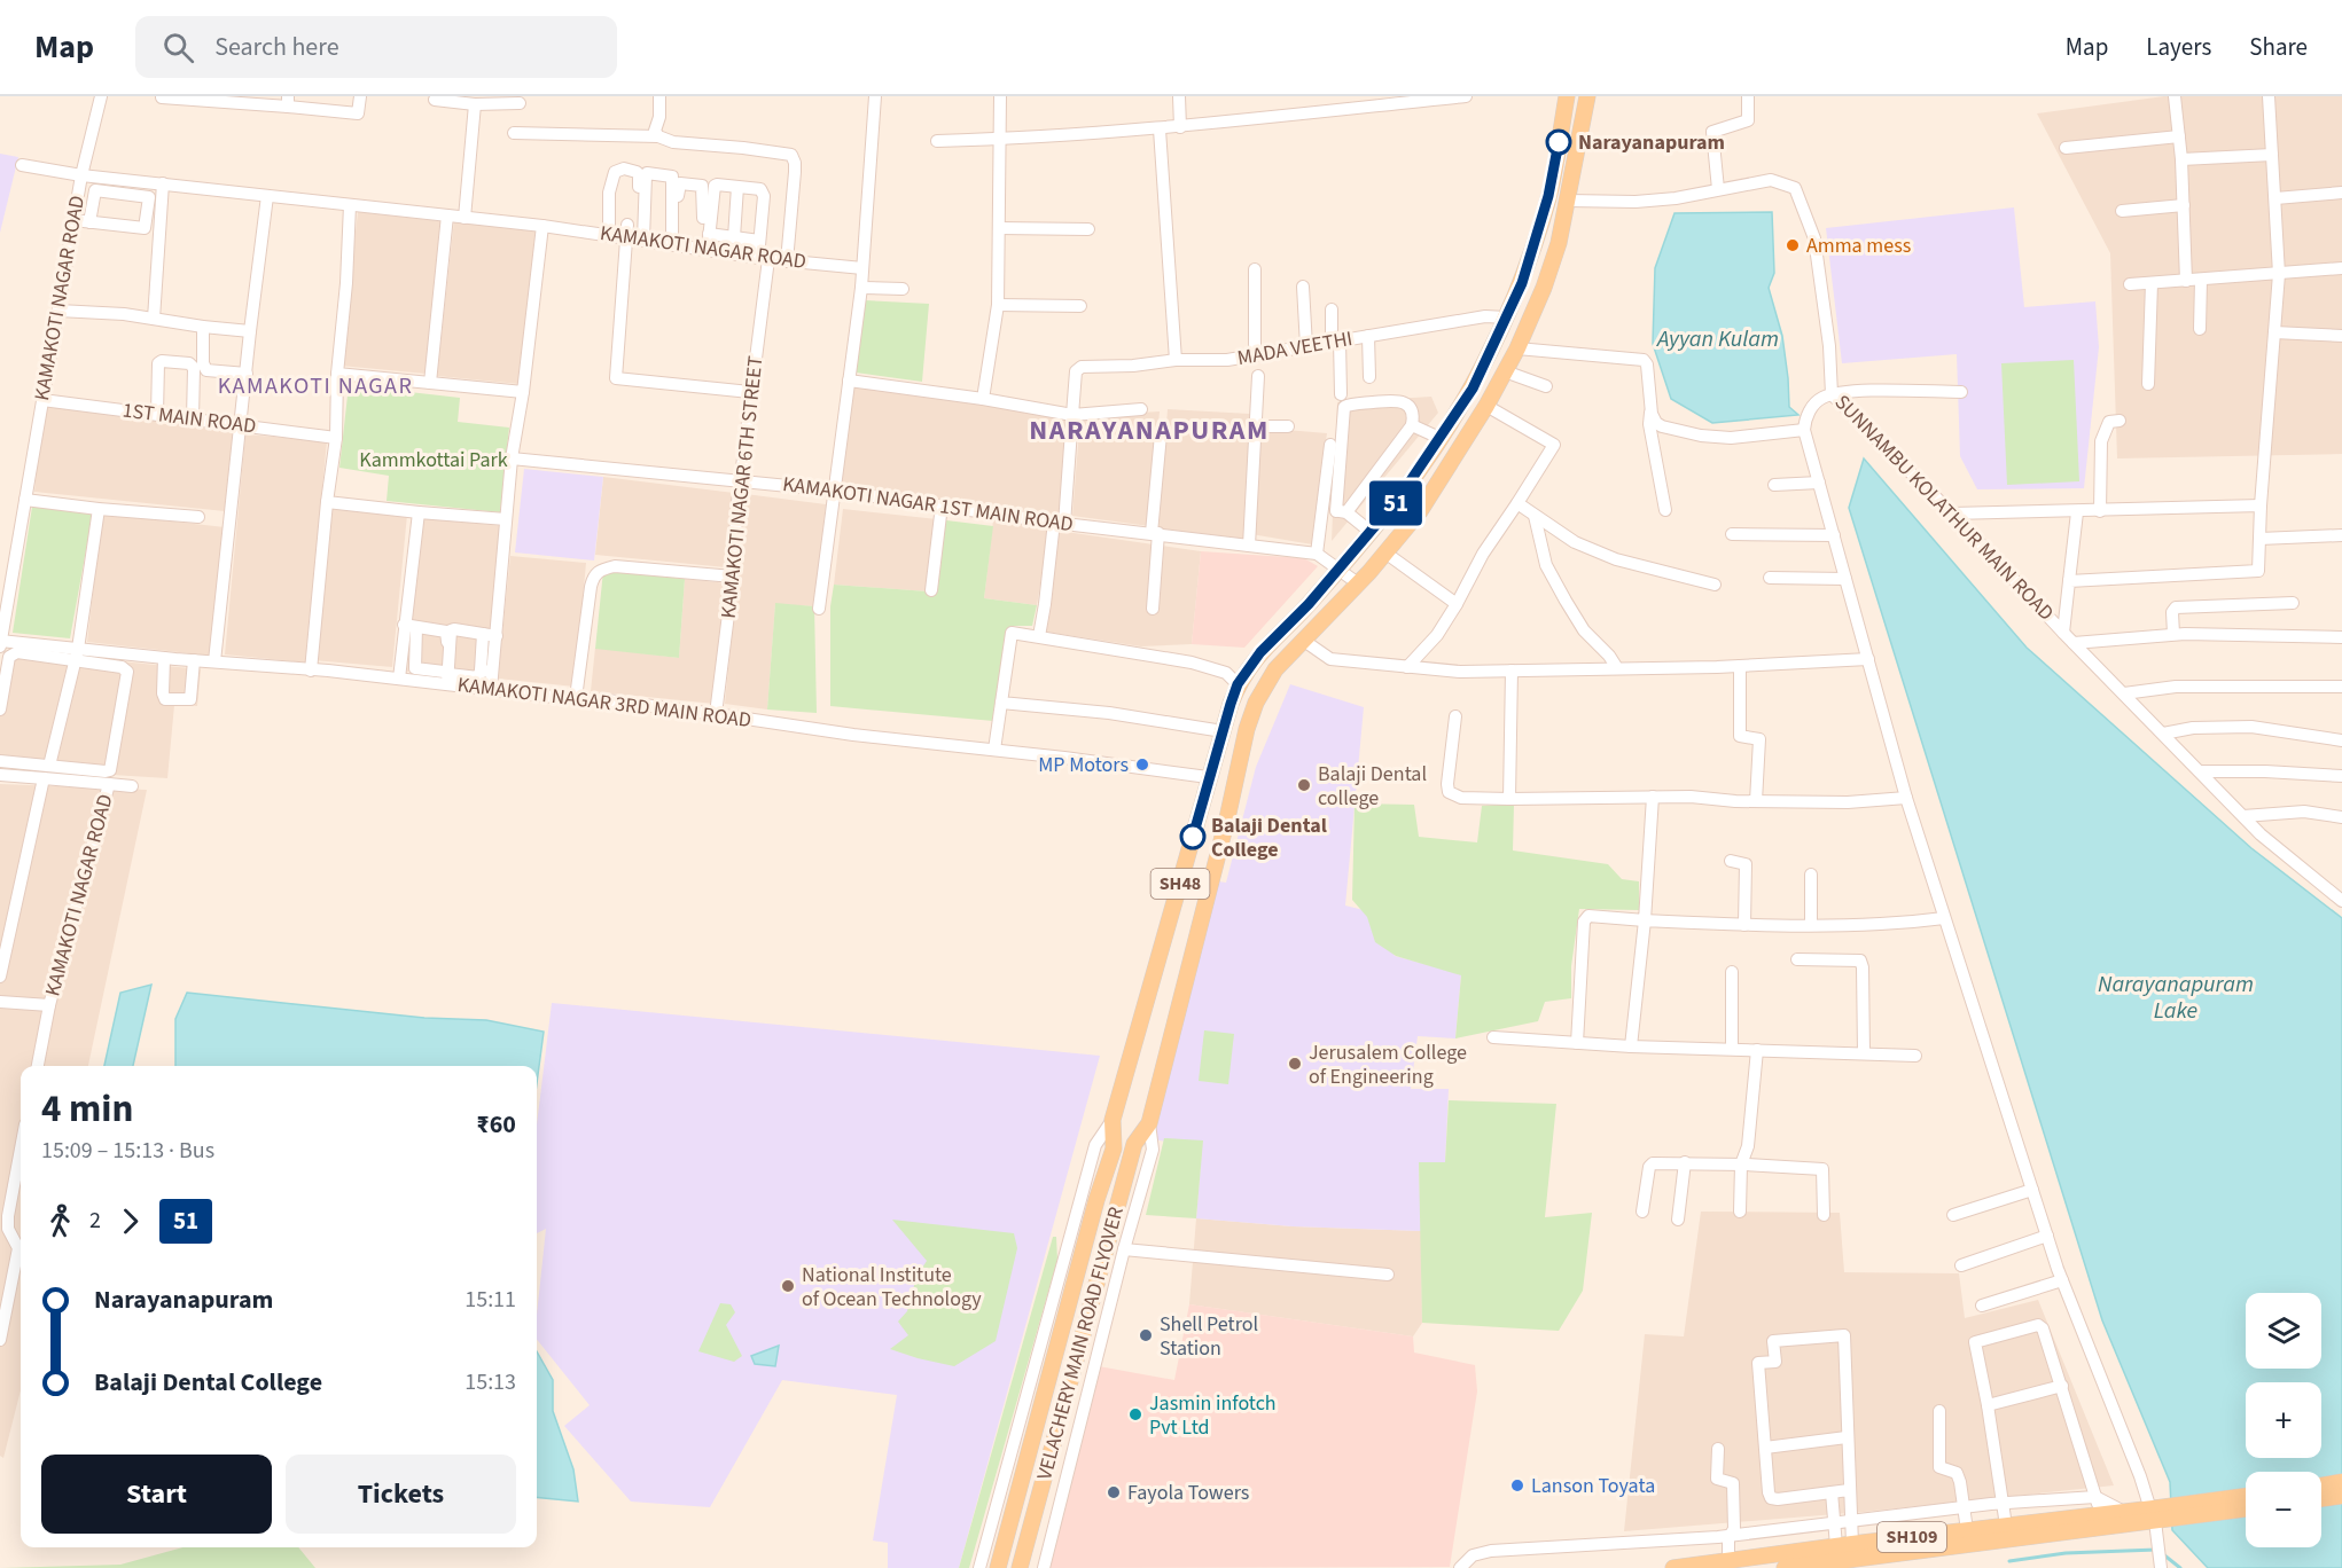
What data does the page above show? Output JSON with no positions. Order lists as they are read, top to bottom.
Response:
{
  "streets": {
    "main road": ["SH48", "VELACHERY MAIN ROAD FLYOVER", "SH109"],
    "street": [
      "KAMAKOTI NAGAR ROAD",
      "MADA VEETHI",
      "1ST MAIN ROAD",
      "KAMAKOTI NAGAR 6TH STREET",
      "KAMAKOTI NAGAR 1ST MAIN ROAD",
      "SUNNAMBU KOLATHUR MAIN ROAD",
      "KAMAKOTI NAGAR 3RD MAIN ROAD"
    ]
  },
  "crossings": [
    ["KAMAKOTI NAGAR ROAD", "1ST MAIN ROAD"],
    ["KAMAKOTI NAGAR ROAD", "KAMAKOTI NAGAR 6TH STREET"],
    ["KAMAKOTI NAGAR ROAD", "KAMAKOTI NAGAR 3RD MAIN ROAD"],
    ["MADA VEETHI", "SH48"],
    ["KAMAKOTI NAGAR 6TH STREET", "KAMAKOTI NAGAR 1ST MAIN ROAD"],
    ["KAMAKOTI NAGAR 6TH STREET", "KAMAKOTI NAGAR 3RD MAIN ROAD"],
    ["KAMAKOTI NAGAR 1ST MAIN ROAD", "SH48"],
    ["SUNNAMBU KOLATHUR MAIN ROAD", "SH48"],
    ["KAMAKOTI NAGAR 3RD MAIN ROAD", "SH48"],
    ["SH48", "VELACHERY MAIN ROAD FLYOVER"]
  ],
  "districts": ["KAMAKOTI NAGAR", "NARAYANAPURAM"],
  "water": ["Ayyan Kulam", "Narayanapuram Lake"],
  "parks": ["Kammkottai Park"],
  "places": [
    "Narayanapuram",
    "Amma mess",
    "MP Motors",
    "Balaji Dental college",
    "Balaji Dental College",
    "Jerusalem College of Engineering",
    "National Institute of Ocean Technology",
    "Shell Petrol Station",
    "Jasmin infotch Pvt Ltd",
    "Lanson Toyata",
    "Fayola Towers"
  ],
  "lines": ["bus line 51"],
  "page": {
    "header": "Map",
    "search": "Search here",
    "nav": ["Map", "Layers", "Share"],
    "on_map": "51",
    "heading": ["4 min", "15:09 – 15:13 · Bus", "₹60"],
    "legs": ["2", "51"],
    "list": [
      {
        "name": "Narayanapuram",
        "value": "15:11"
      },
      {
        "name": "Balaji Dental College",
        "value": "15:13"
      }
    ],
    "map_buttons": ["+", "−"],
    "buttons": ["Start", "Tickets"]
  }
}
